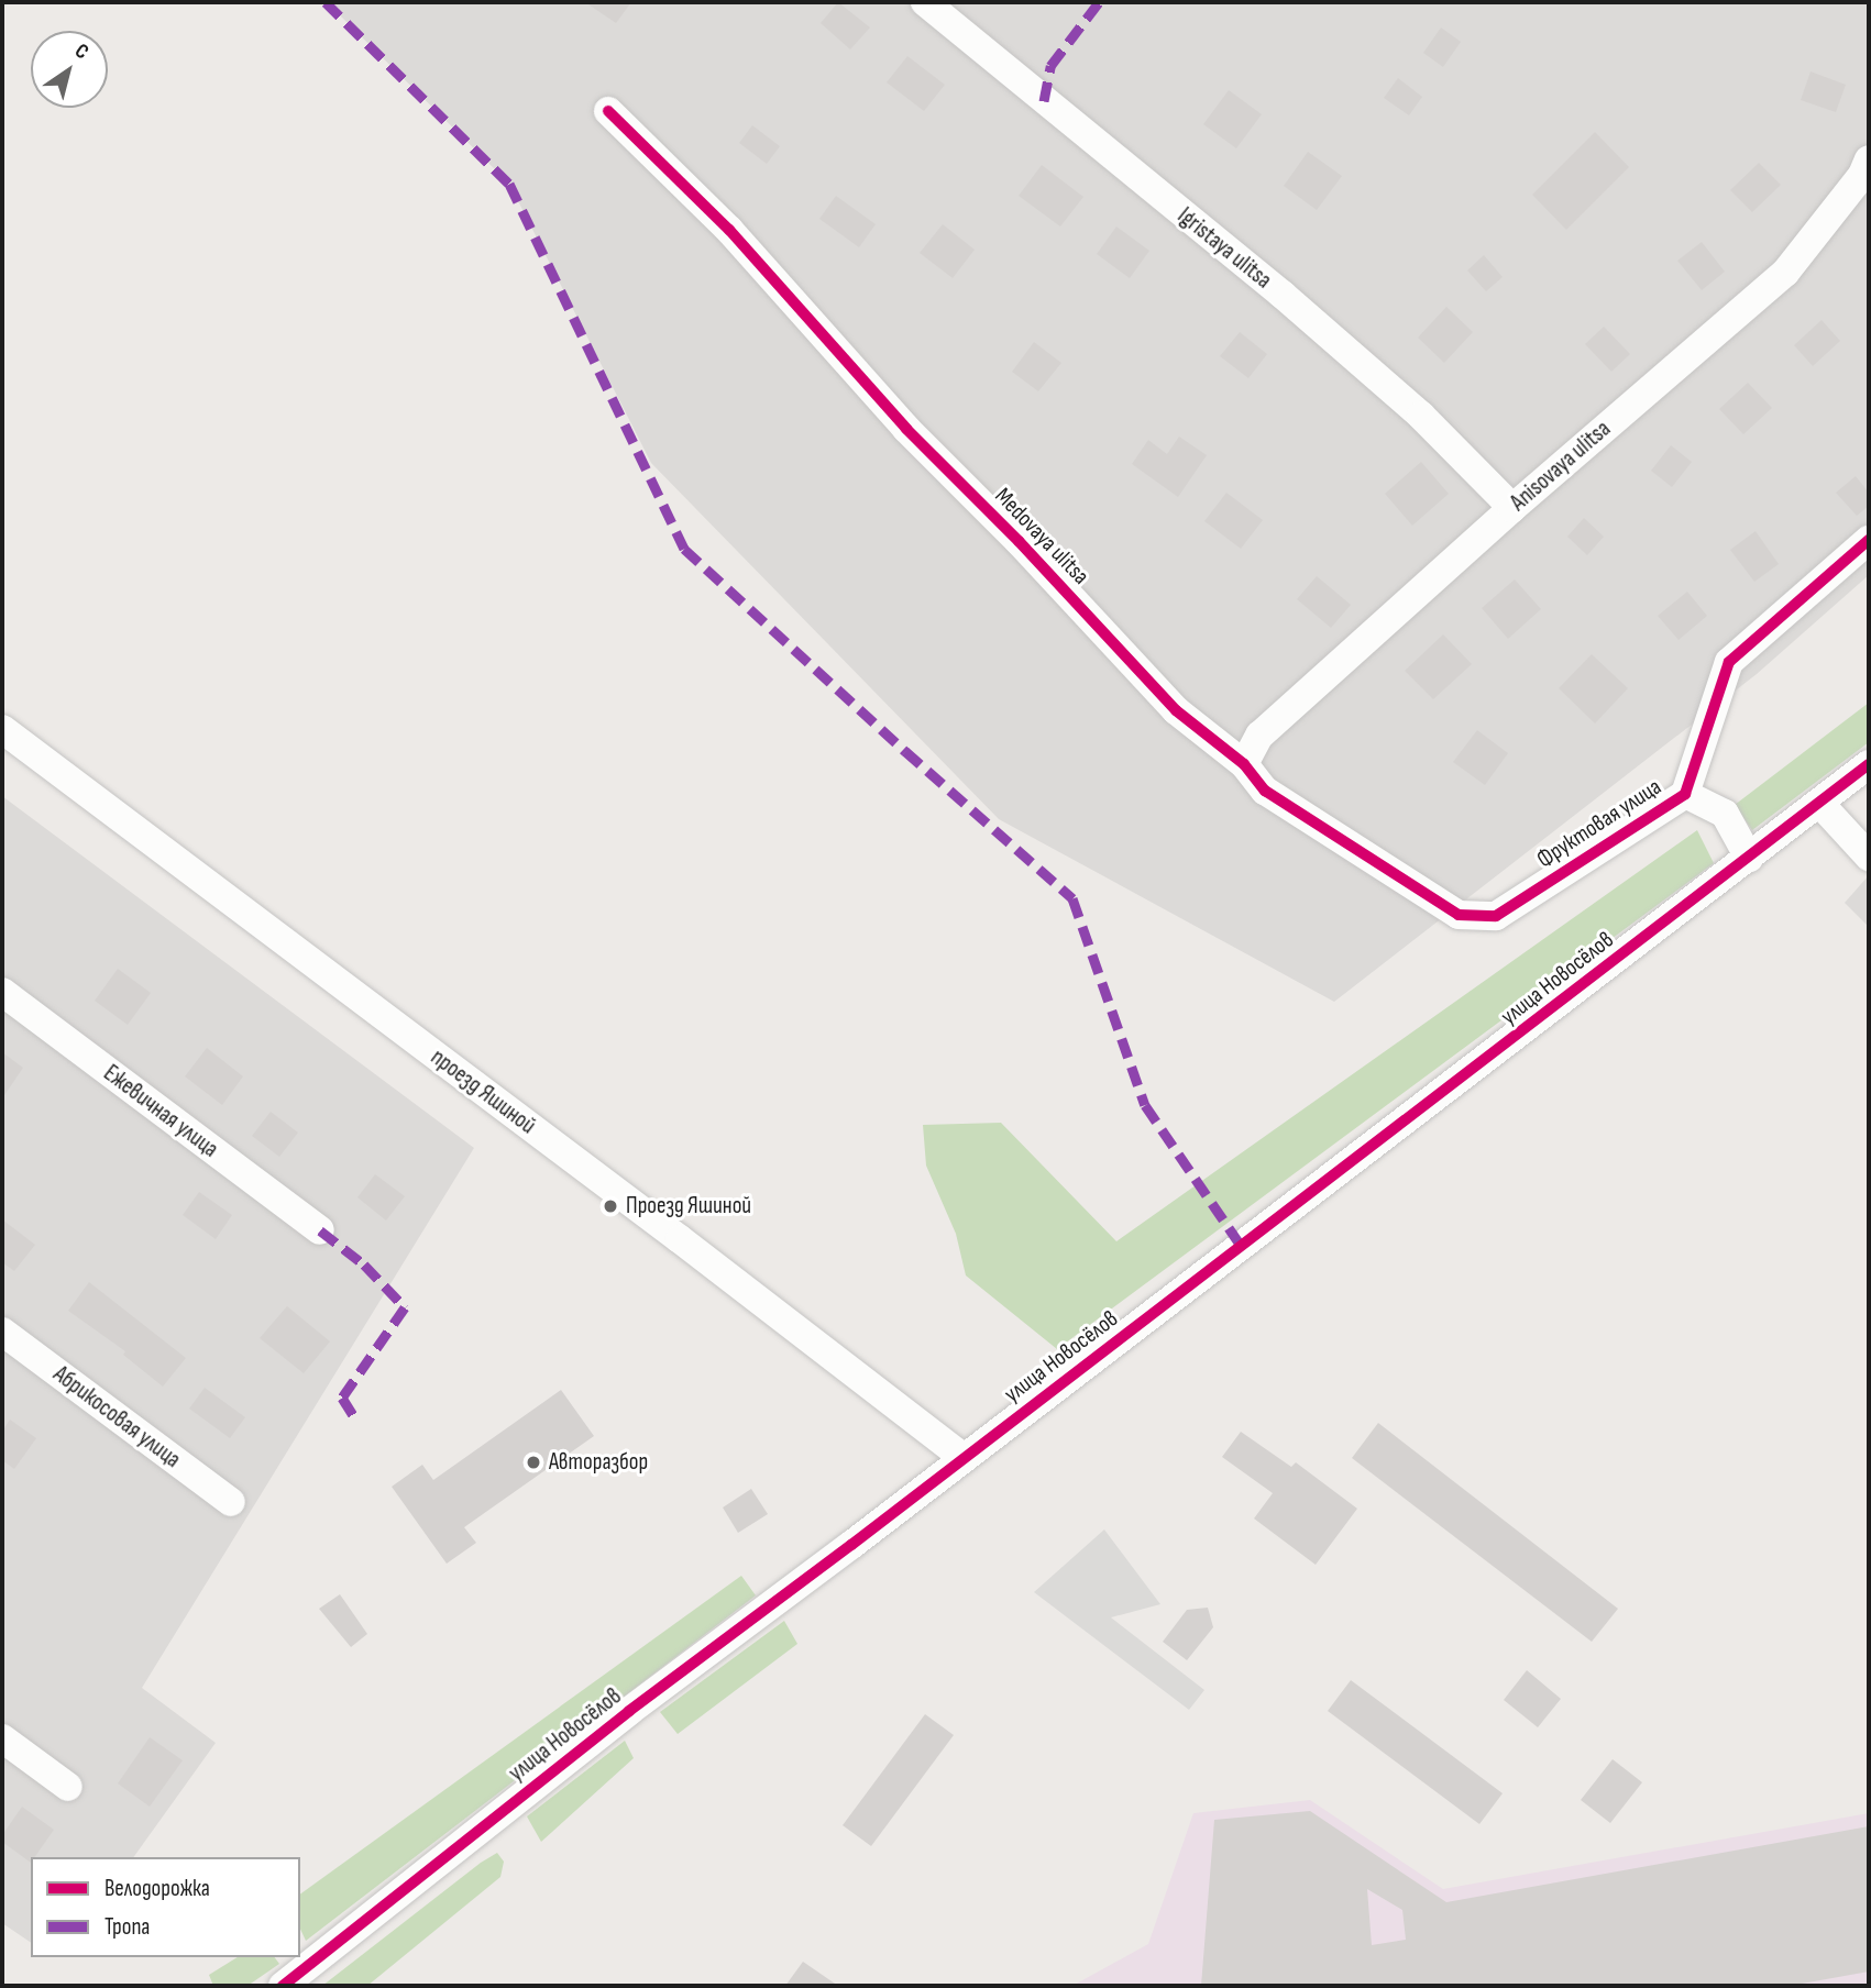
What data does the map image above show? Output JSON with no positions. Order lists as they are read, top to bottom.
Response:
{
  "streets": {
    "street": [
      "Igristaya ulitsa",
      "Anisovaya ulitsa",
      "Medovaya ulitsa",
      "Фруктовая улица",
      "улица Новосёлов",
      "проезд Яшиной",
      "Ежевичная улица",
      "Абрикосовая улица"
    ]
  },
  "crossings": [
    ["Igristaya ulitsa", "Anisovaya ulitsa"],
    ["Anisovaya ulitsa", "Medovaya ulitsa"],
    ["Medovaya ulitsa", "Фруктовая улица"],
    ["улица Новосёлов", "проезд Яшиной"]
  ],
  "places": ["Проезд Яшиной", "Авторазбор"],
  "legend": ["Велодорожка", "Тропа"],
  "north": "top right"
}
